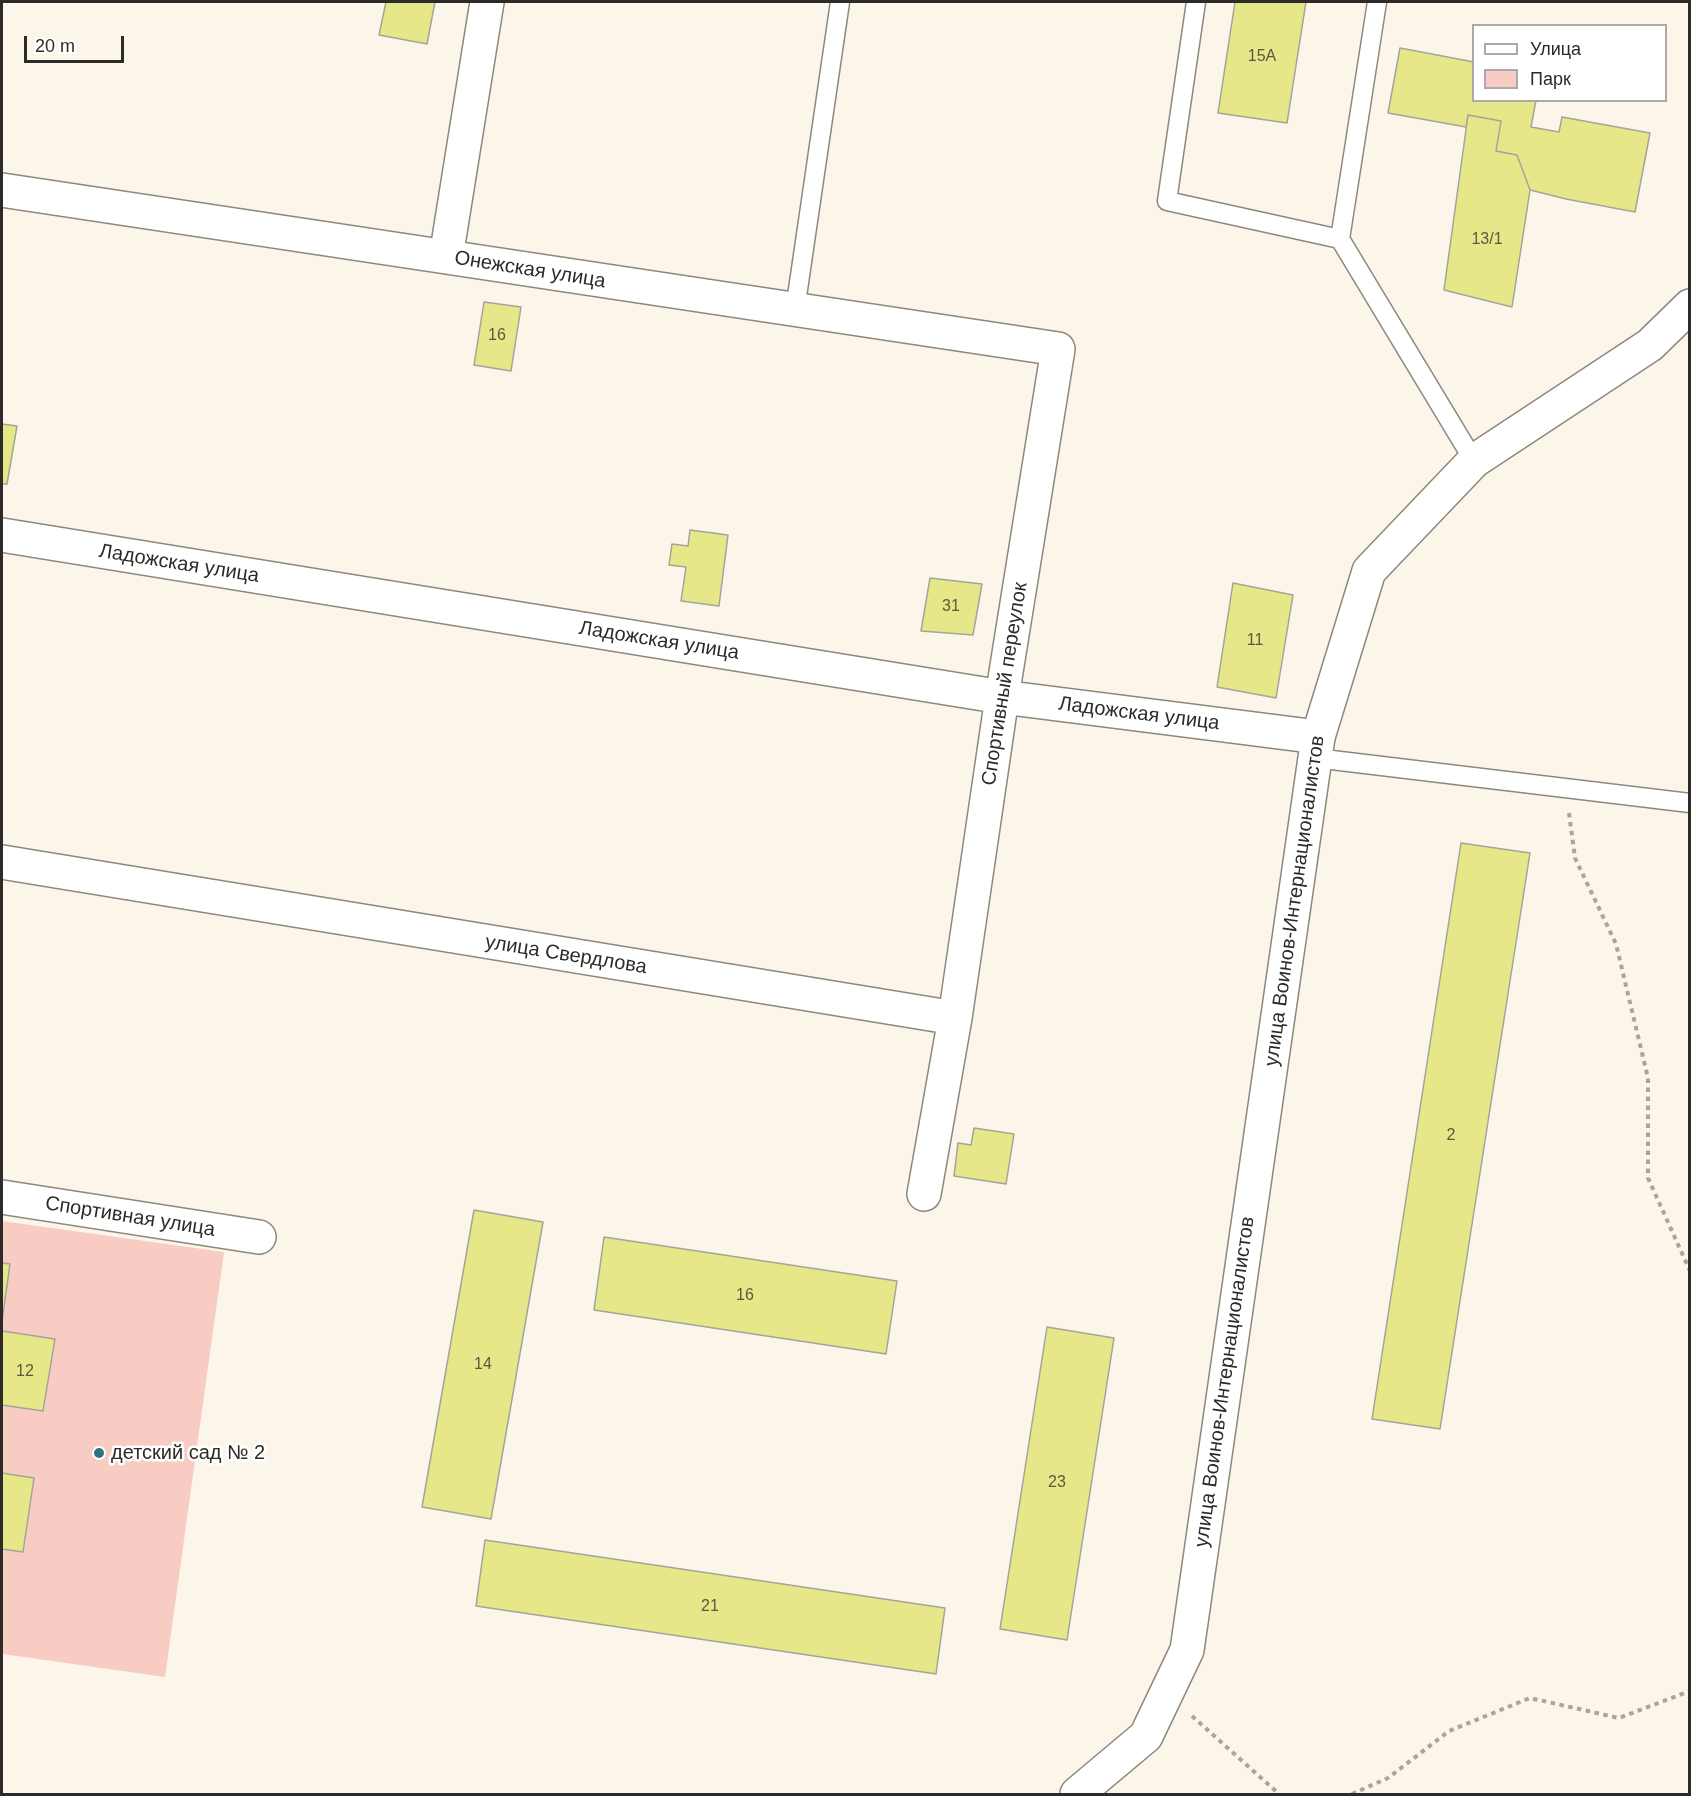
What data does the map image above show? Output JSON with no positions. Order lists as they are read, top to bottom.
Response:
{
  "streets": {
    "street": [
      "Онежская улица",
      "Ладожская улица",
      "Спортивный переулок",
      "улица Воинов-Интернационалистов",
      "улица Свердлова",
      "Спортивная улица"
    ]
  },
  "crossings": [
    ["Онежская улица", "Спортивный переулок"],
    ["Ладожская улица", "Спортивный переулок"],
    ["Ладожская улица", "улица Воинов-Интернационалистов"],
    ["Спортивный переулок", "улица Свердлова"]
  ],
  "places": ["детский сад № 2"],
  "house_numbers": [
    "15А",
    "13/1",
    "16",
    "31",
    "11",
    "2",
    "16",
    "14",
    "12",
    "23",
    "21"
  ],
  "legend": ["Улица", "Парк"],
  "scale_bar": "20 m"
}
